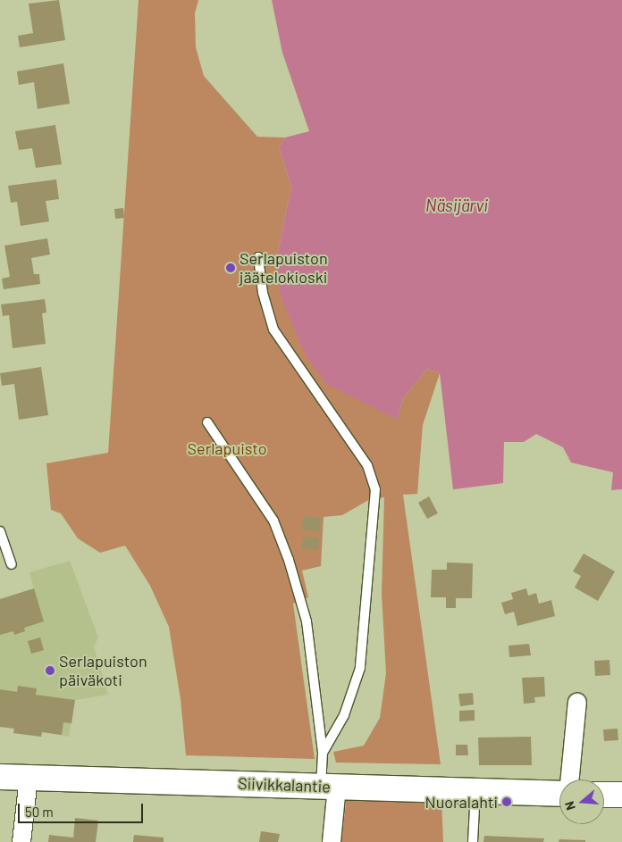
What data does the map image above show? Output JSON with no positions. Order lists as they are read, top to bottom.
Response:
{
  "streets": {
    "main road": ["Siivikkalantie"]
  },
  "water": ["Näsijärvi"],
  "parks": ["Serlapuisto"],
  "places": ["Serlapuiston jäätelokioski", "Serlapuiston päiväkoti", "Nuoralahti"],
  "scale_bar": "50 m",
  "north": "left"
}
